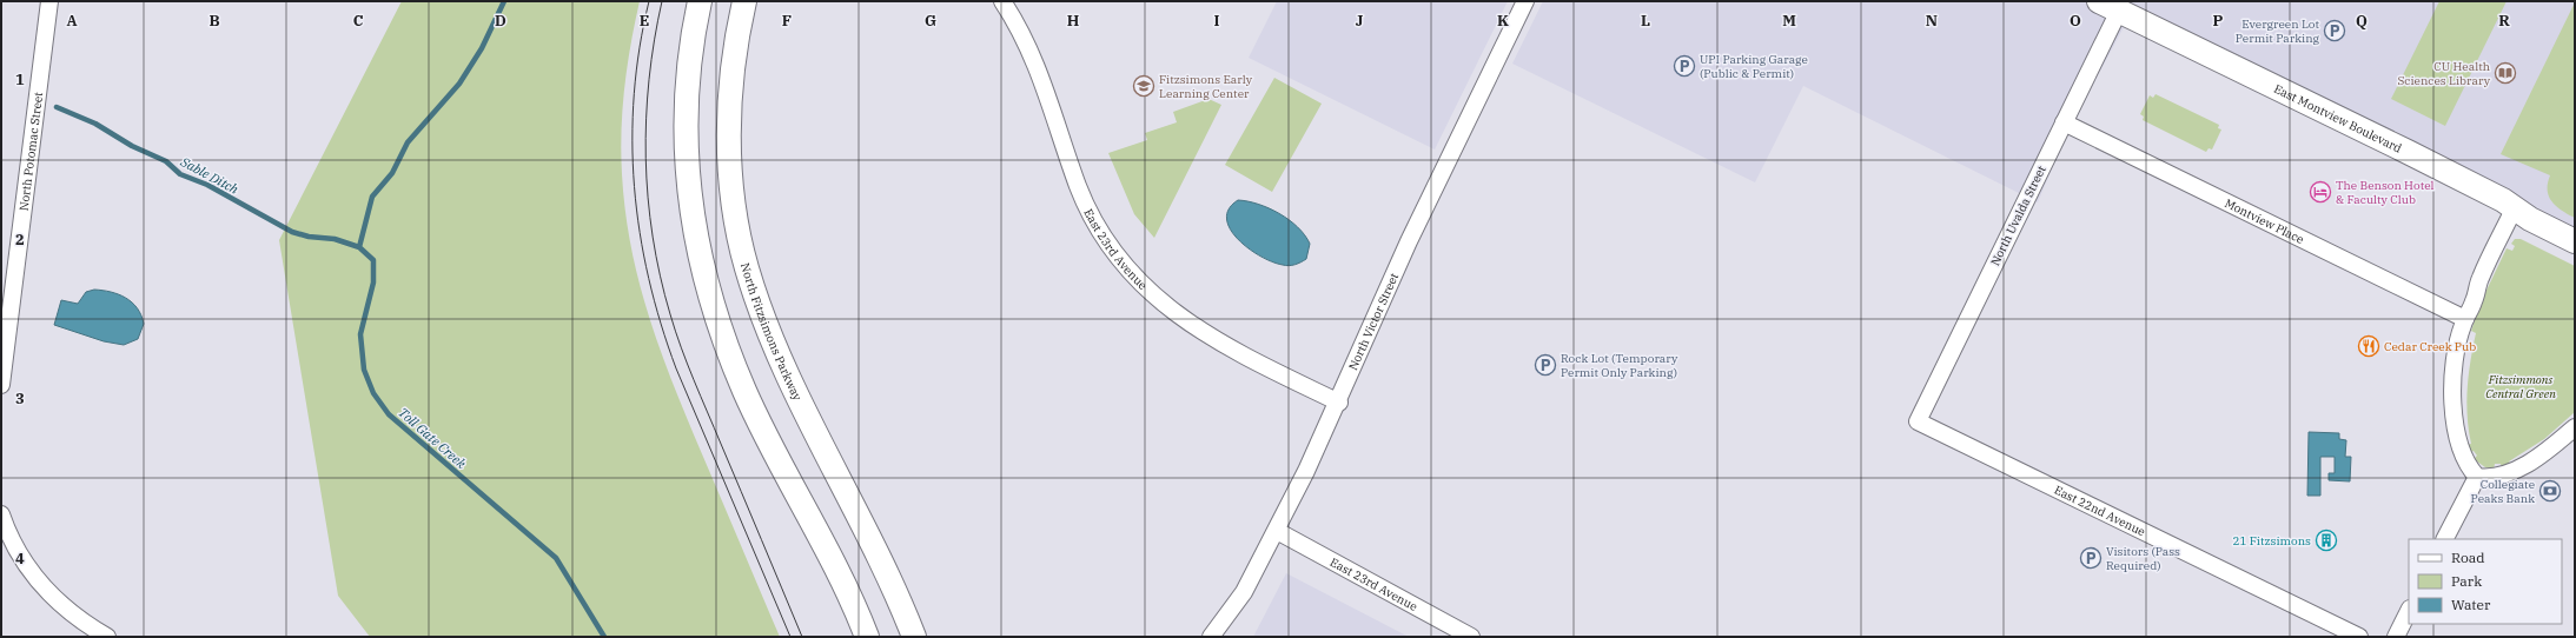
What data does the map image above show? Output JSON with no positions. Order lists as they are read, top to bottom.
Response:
{
  "streets": {
    "main road": ["East Montview Boulevard", "North Fitzsimons Parkway"],
    "street": [
      "North Potomac Street",
      "North Uvalda Street",
      "Montview Place",
      "East 23rd Avenue",
      "North Victor Street",
      "East 22nd Avenue"
    ]
  },
  "crossings": [
    ["East Montview Boulevard", "North Uvalda Street"],
    ["North Uvalda Street", "Montview Place"],
    ["North Uvalda Street", "East 22nd Avenue"],
    ["East 23rd Avenue", "North Victor Street"]
  ],
  "water": ["Sable Ditch", "Toll Gate Creek"],
  "parks": ["Fitzsimmons Central Green"],
  "places": {
    "parking": [
      "Evergreen Lot Permit Parking",
      "UPI Parking Garage (Public & Permit)",
      "Rock Lot (Temporary Permit Only Parking)",
      "Visitors (Pass Required)"
    ],
    "library": ["CU Health Sciences Library"],
    "school or university": ["Fitzsimons Early Learning Center"],
    "hotel": ["The Benson Hotel & Faculty Club"],
    "restaurant": ["Cedar Creek Pub"],
    "bank": ["Collegiate Peaks Bank"],
    "building": ["21 Fitzsimons"]
  },
  "legend": ["Road", "Park", "Water"],
  "grid": {
    "columns": [
      "A",
      "B",
      "C",
      "D",
      "E",
      "F",
      "G",
      "H",
      "I",
      "J",
      "K",
      "L",
      "M",
      "N",
      "O",
      "P",
      "Q",
      "R"
    ],
    "rows": [
      "1",
      "2",
      "3",
      "4"
    ]
  }
}
